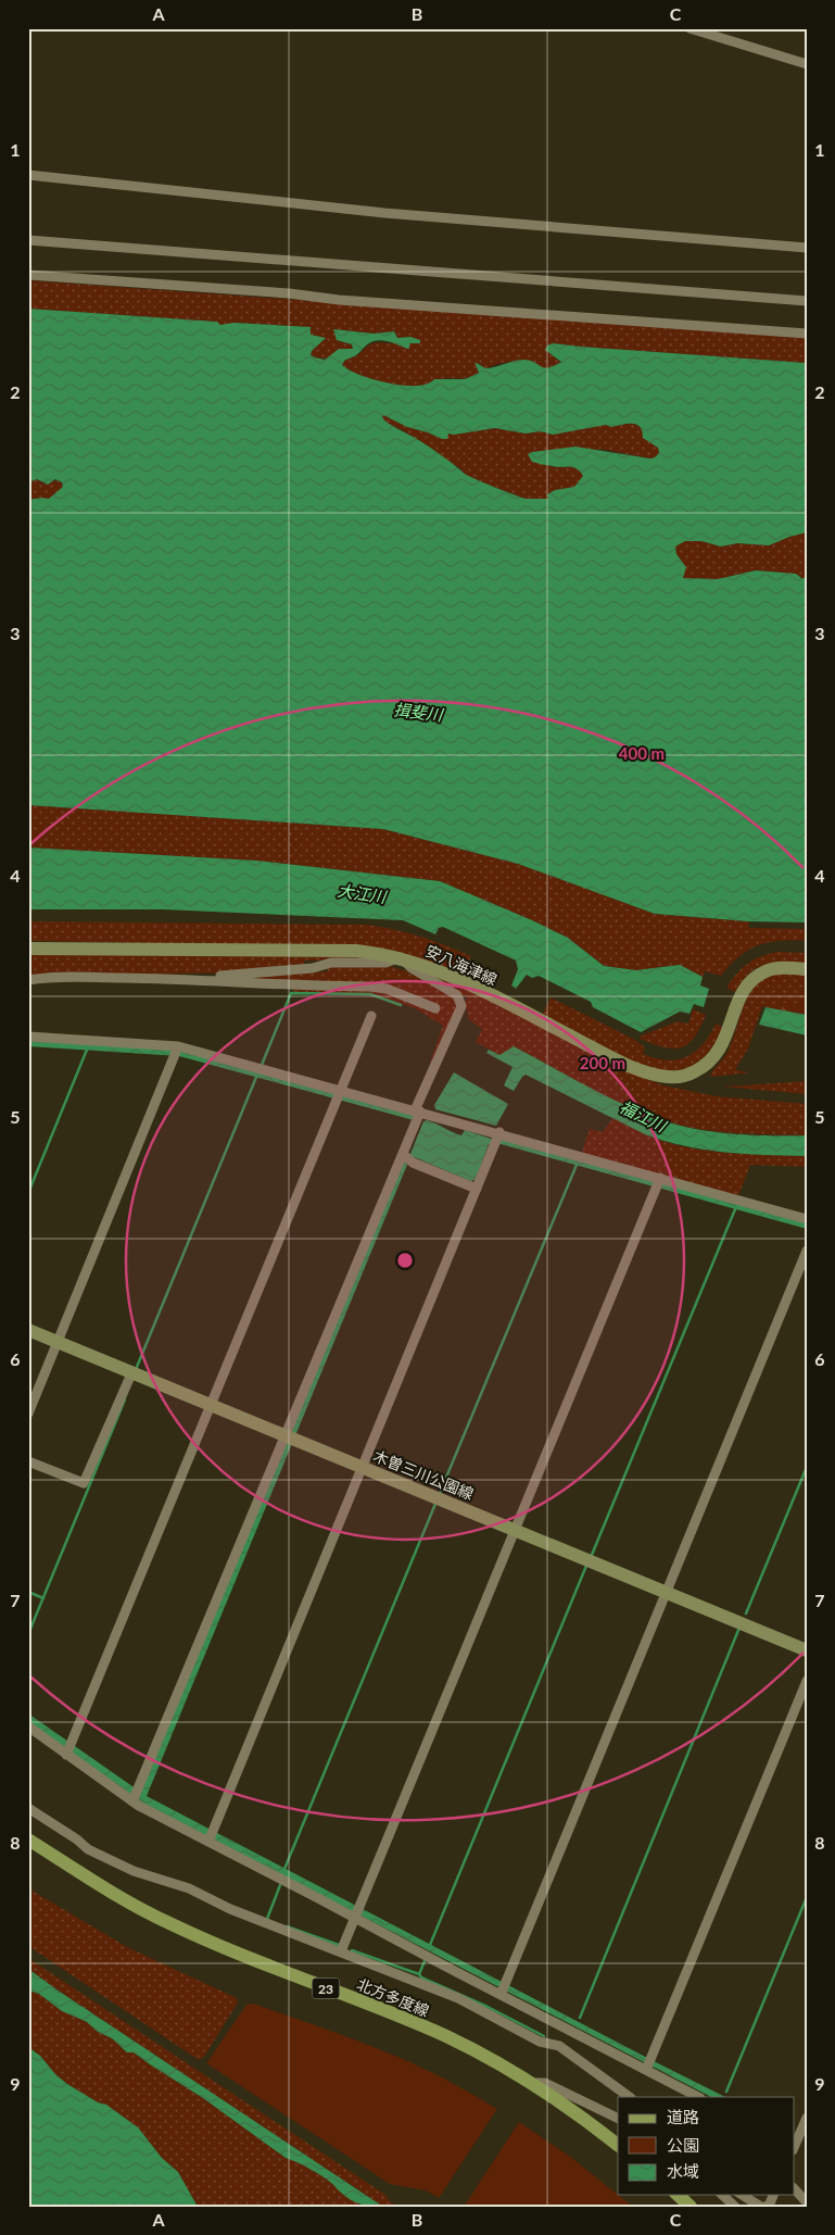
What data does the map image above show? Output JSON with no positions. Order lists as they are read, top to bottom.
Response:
{
  "streets": {
    "main road": [
      "安八海津線",
      "木曽三川公園線",
      "23",
      "北方多度線"
    ]
  },
  "water": ["揖斐川", "大江川", "福江川"],
  "legend": ["道路", "公園", "水域"],
  "grid": {
    "columns": ["A", "B", "C"],
    "rows": [
      "1",
      "2",
      "3",
      "4",
      "5",
      "6",
      "7",
      "8",
      "9"
    ]
  },
  "rings": ["400 m", "200 m"]
}
